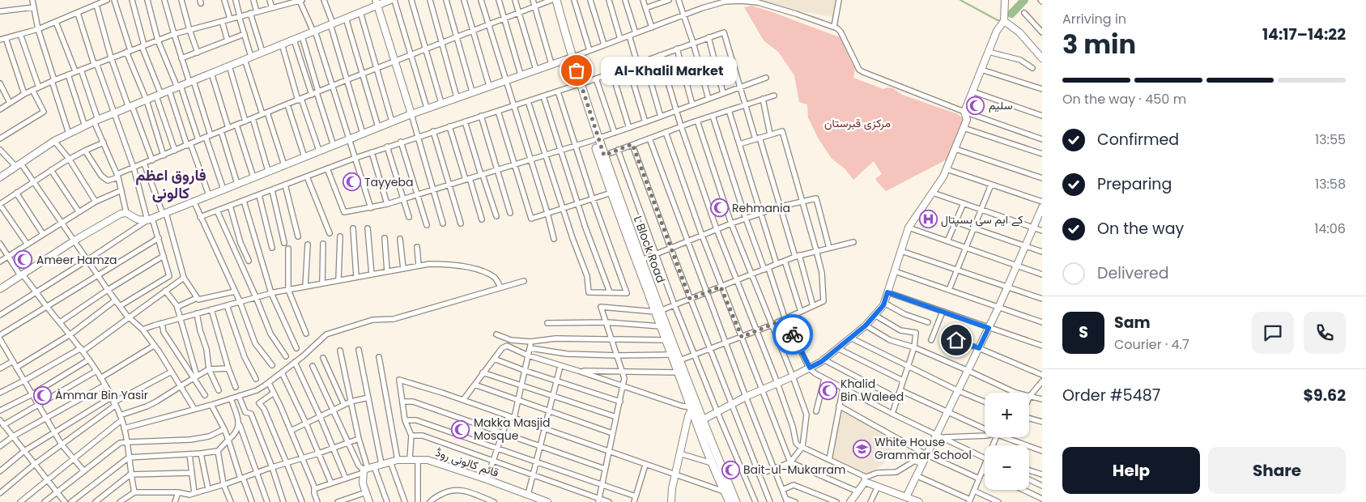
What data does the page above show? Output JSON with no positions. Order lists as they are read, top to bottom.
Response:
{
  "streets": {
    "main road": ["L Block Road"],
    "street": ["قائم کالونی روڈ"]
  },
  "districts": ["فاروق اعظم کالونی"],
  "parks": ["مرکزی قبرستان"],
  "places": {
    "other": ["Al-Khalil Market"],
    "mosque": [
      "سلیم",
      "Tayyeba",
      "Rehmania",
      "Ameer Hamza",
      "Khalid Bin Waleed",
      "Àmmar Bin Yasir",
      "Makka Masjid Mosque",
      "Bait-ul-Mukarram"
    ],
    "hospital": ["کے ایم سی ہسپتال"],
    "school or university": ["White House Grammar School"]
  },
  "page": {
    "heading": ["3 min", "Arriving in", "14:17–14:22"],
    "panel": [
      "Sam",
      "Courier · 4.7",
      "Order #5487",
      "$9.62"
    ],
    "bubble": "Al-Khalil Market",
    "bar": "On the way · 450 m",
    "list": [
      ["Confirmed", "13:55"],
      ["Preparing", "13:58"],
      ["On the way", "14:06"],
      "Delivered"
    ],
    "round": "S",
    "map_buttons": ["+", "−"],
    "buttons": ["Help", "Share"]
  }
}
